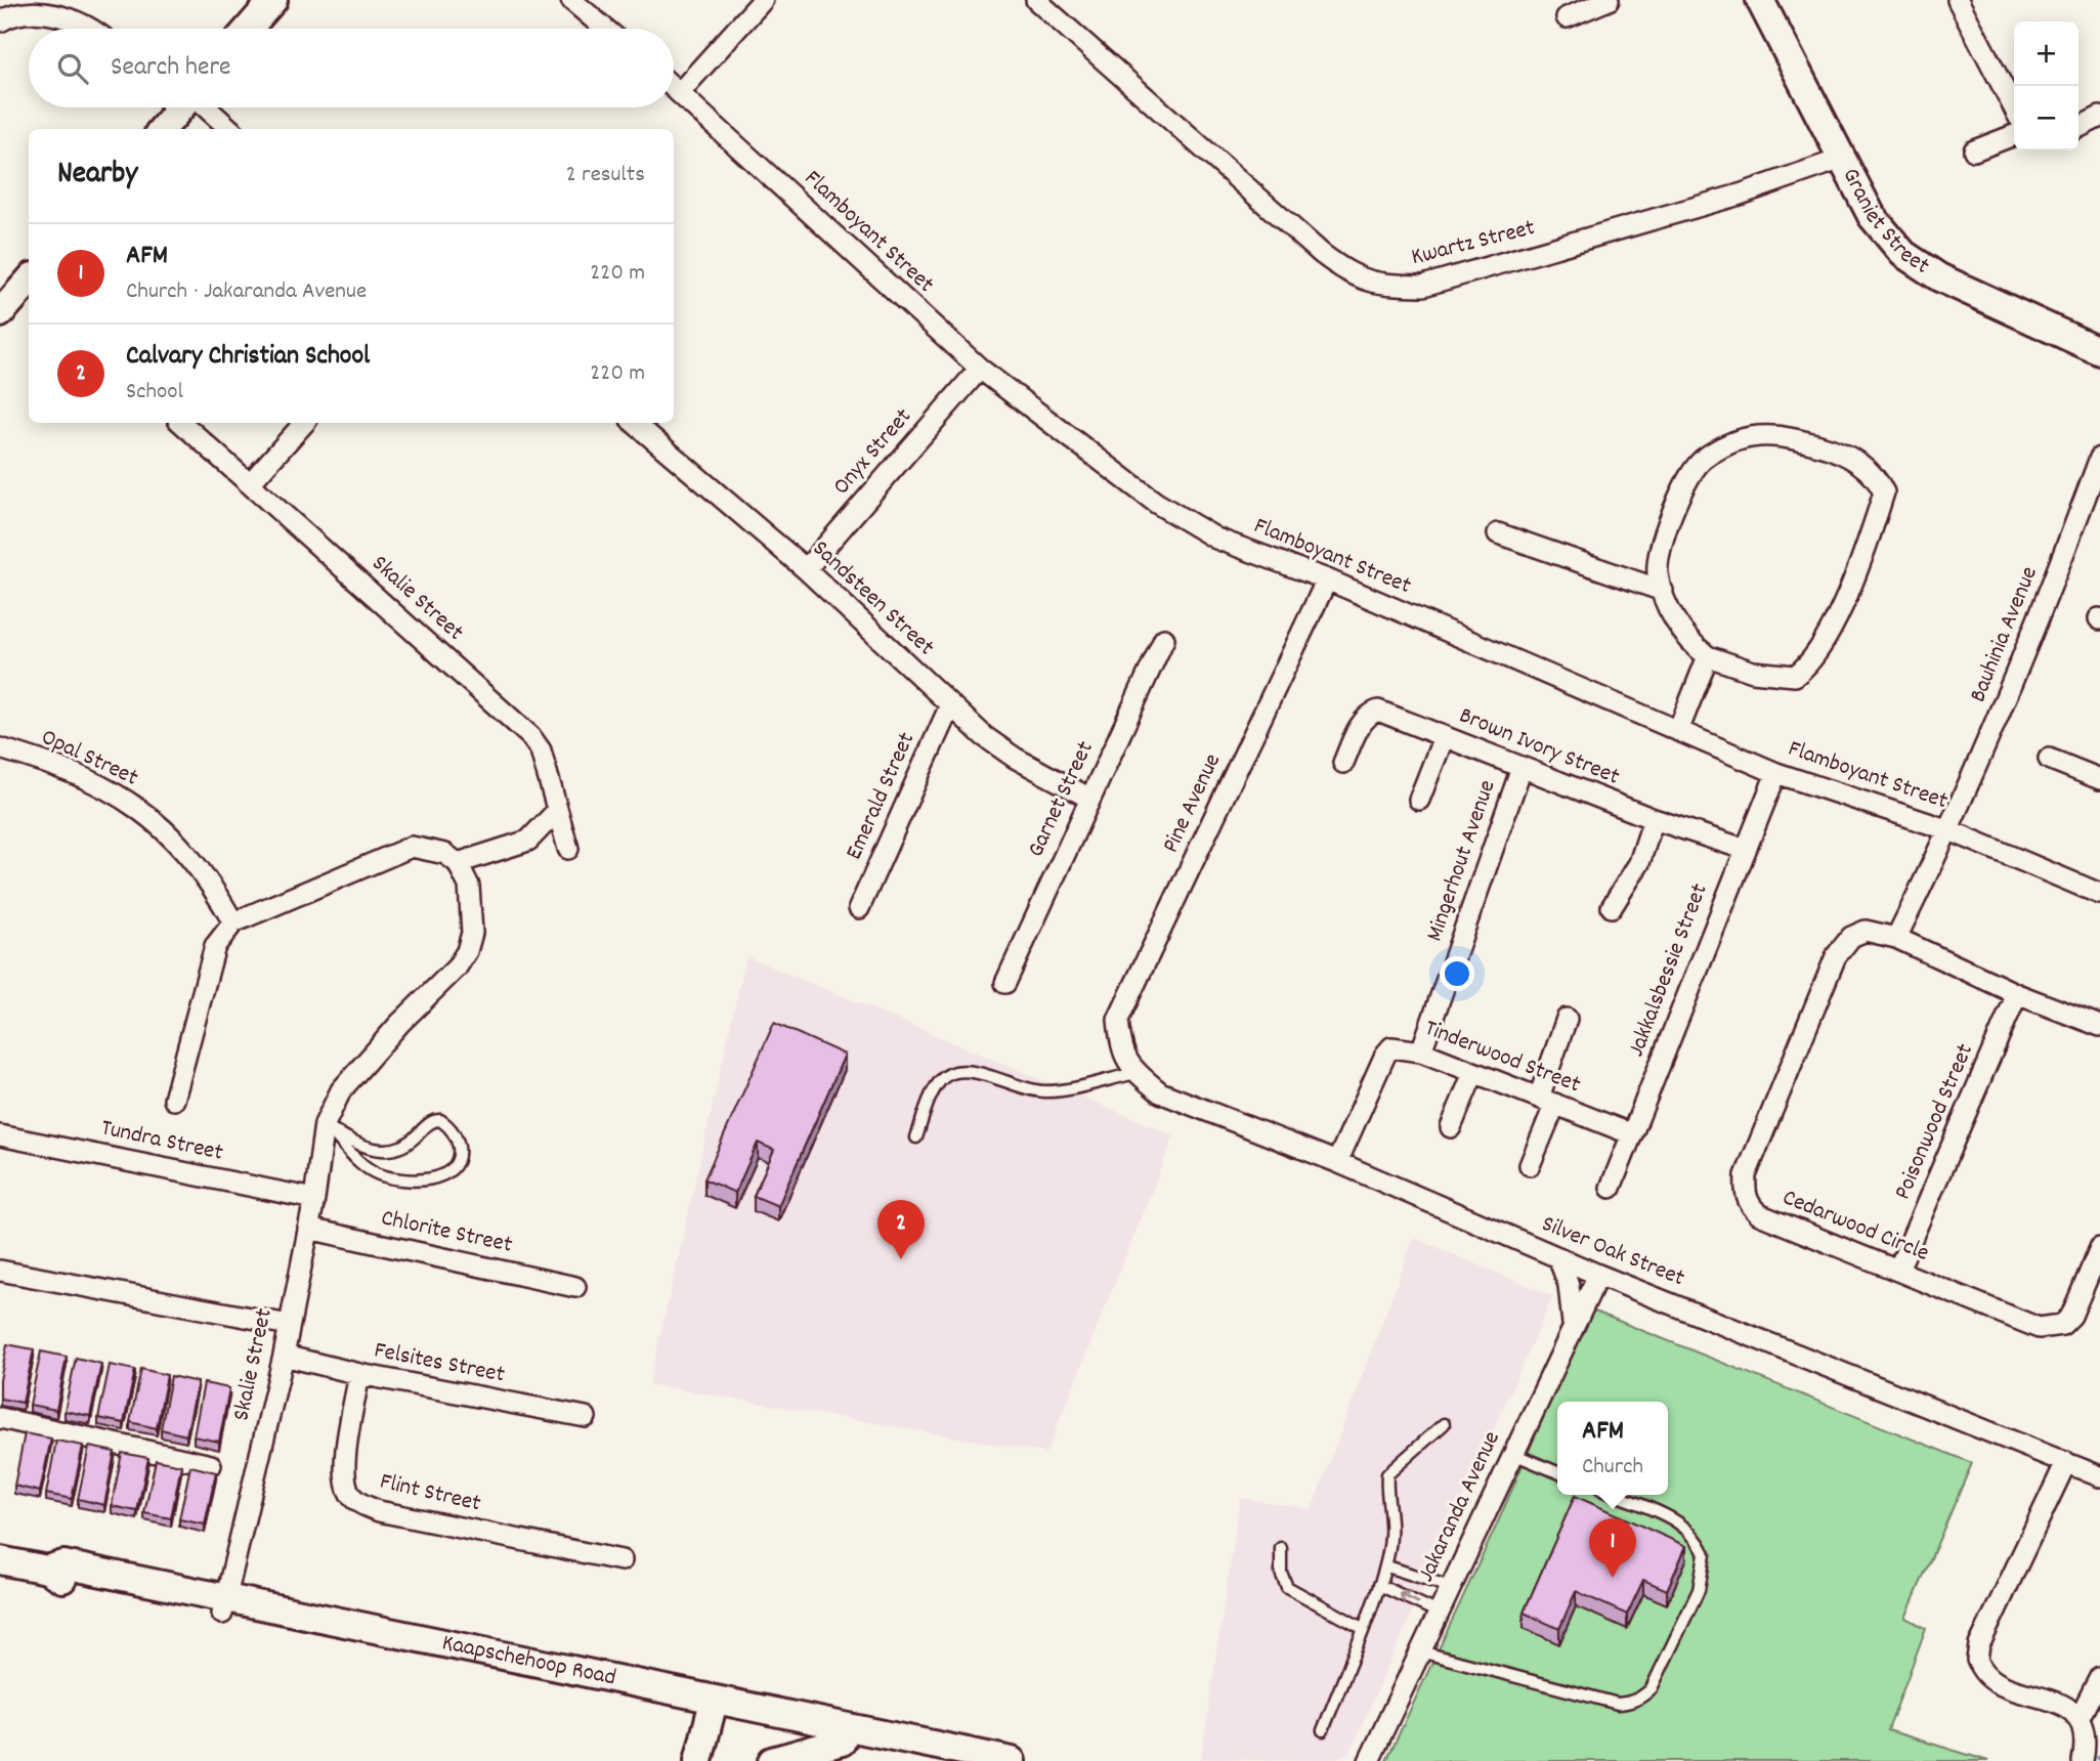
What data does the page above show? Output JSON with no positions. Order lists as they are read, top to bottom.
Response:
{
  "streets": {
    "main road": ["Graniet Street", "Kaapschehoop Road"],
    "street": [
      "Flamboyant Street",
      "Kwartz Street",
      "Onyx Street",
      "Skalie Street",
      "Sandsteen Street",
      "Bauhinia Avenue",
      "Brown Ivory Street",
      "Opal Street",
      "Emerald Street",
      "Garnet Street",
      "Pine Avenue",
      "Mingerhout Avenue",
      "Jakkalsbessie Street",
      "Tinderwood Street",
      "Poisonwood Street",
      "Tundra Street",
      "Cedarwood Circle",
      "Chlorite Street",
      "Silver Oak Street",
      "Felsites Street",
      "Flint Street",
      "Jakaranda Avenue"
    ]
  },
  "crossings": [
    ["Graniet Street", "Kwartz Street"],
    ["Flamboyant Street", "Onyx Street"],
    ["Flamboyant Street", "Bauhinia Avenue"],
    ["Flamboyant Street", "Pine Avenue"],
    ["Flamboyant Street", "Jakkalsbessie Street"],
    ["Onyx Street", "Sandsteen Street"],
    ["Skalie Street", "Tundra Street"],
    ["Skalie Street", "Chlorite Street"],
    ["Skalie Street", "Felsites Street"],
    ["Skalie Street", "Kaapschehoop Road"],
    ["Sandsteen Street", "Emerald Street"],
    ["Sandsteen Street", "Garnet Street"],
    ["Brown Ivory Street", "Mingerhout Avenue"],
    ["Brown Ivory Street", "Jakkalsbessie Street"],
    ["Pine Avenue", "Silver Oak Street"],
    ["Mingerhout Avenue", "Tinderwood Street"],
    ["Jakkalsbessie Street", "Tinderwood Street"],
    ["Tinderwood Street", "Silver Oak Street"],
    ["Poisonwood Street", "Cedarwood Circle"],
    ["Silver Oak Street", "Jakaranda Avenue"],
    ["Felsites Street", "Flint Street"]
  ],
  "page": {
    "map_buttons": ["+", "−"],
    "search": "Search here",
    "heading": ["Nearby", "2 results"],
    "list": [
      {
        "mark": "1",
        "name": "AFM",
        "note": "Church · Jakaranda Avenue",
        "value": "220 m"
      },
      {
        "mark": "2",
        "name": "Calvary Christian School",
        "note": "School",
        "value": "220 m"
      }
    ],
    "pins": ["2", "1"],
    "popup": ["AFM", "Church"]
  }
}
